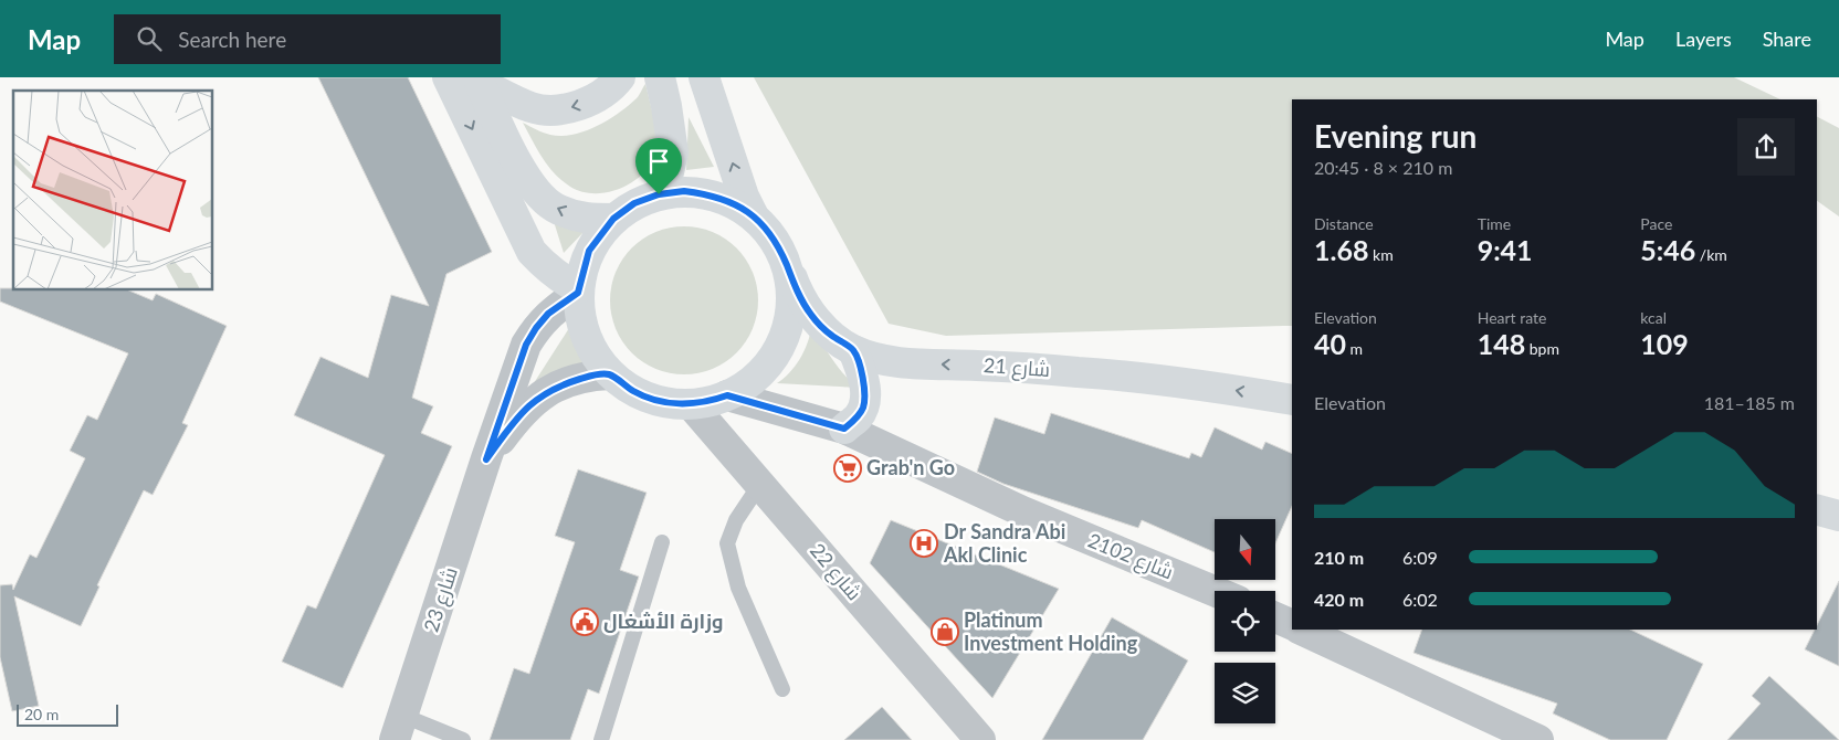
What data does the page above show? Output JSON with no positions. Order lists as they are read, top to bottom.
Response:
{
  "streets": {
    "main road": ["شارع 21"],
    "street": ["شارع 2102", "شارع 22", "شارع 23"]
  },
  "one_way": ["شارع 21"],
  "places": {
    "supermarket": ["Grab'n Go"],
    "hospital": ["Dr Sandra Abi Akl Clinic"],
    "public building": ["وزارة الأشغال"],
    "shop": ["Platinum Investment Holding"]
  },
  "scale_bar": "20 m",
  "north": "bottom",
  "page": {
    "header": "Map",
    "search": "Search here",
    "nav": ["Map", "Layers", "Share"],
    "heading": ["Evening run", "20:45 · 8 × 210 m"],
    "stats": [
      ["Distance", "1.68 km"],
      ["Time", "9:41"],
      ["Pace", "5:46 /km"],
      ["Elevation", "40 m"],
      ["Heart rate", "148 bpm"],
      ["kcal", "109"]
    ],
    "chart": ["Elevation", "181–185 m"],
    "list": [
      {
        "name": "210 m",
        "note": "6:09"
      },
      {
        "name": "420 m",
        "note": "6:02"
      }
    ],
    "scale": "20 m"
  }
}
